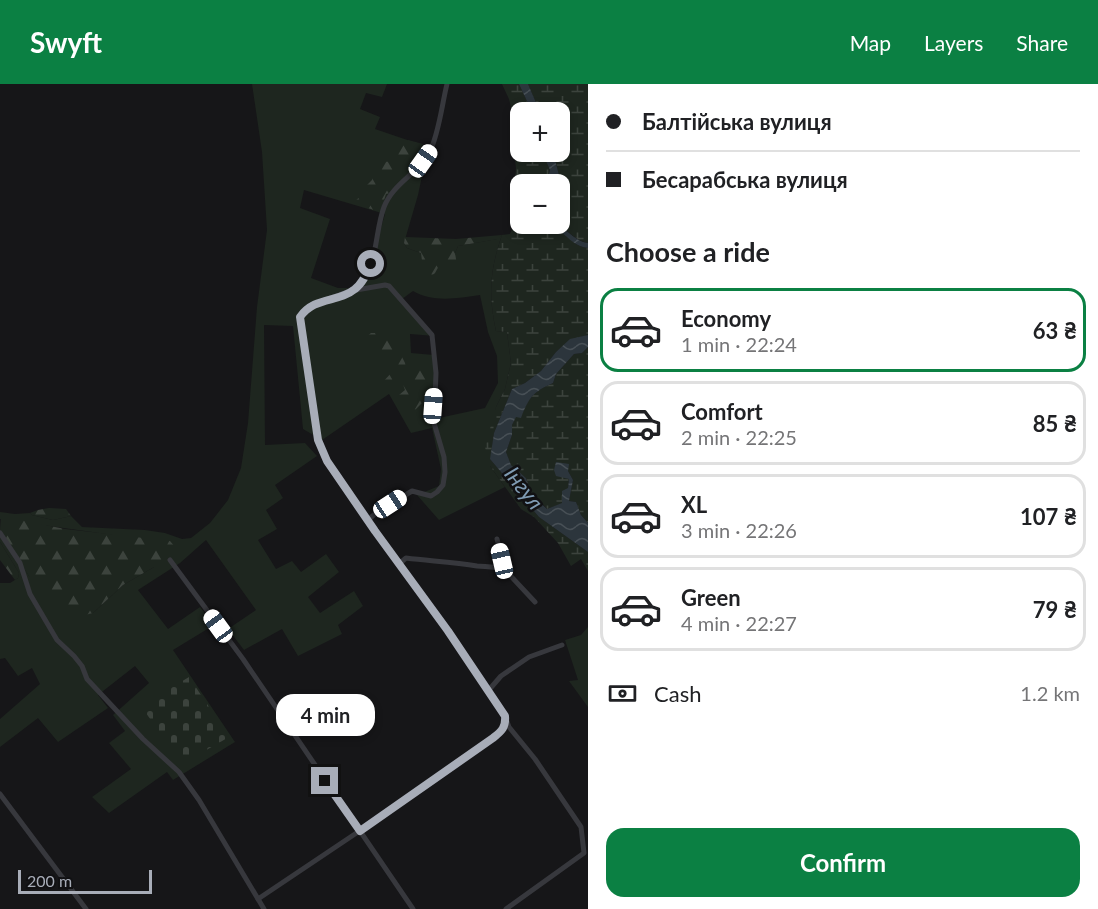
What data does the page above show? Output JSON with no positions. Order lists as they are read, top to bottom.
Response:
{
  "water": ["Інгул"],
  "scale_bar": "200 m",
  "page": {
    "header": "Swyft",
    "nav": ["Map", "Layers", "Share"],
    "banner": ["Балтійська вулиця", "Бесарабська вулиця"],
    "map_buttons": ["+", "−"],
    "heading": "Choose a ride",
    "list": [
      {
        "name": "Economy",
        "note": "1 min · 22:24",
        "value": "63 ₴"
      },
      {
        "name": "Comfort",
        "note": "2 min · 22:25",
        "value": "85 ₴"
      },
      {
        "name": "XL",
        "note": "3 min · 22:26",
        "value": "107 ₴"
      },
      {
        "name": "Green",
        "note": "4 min · 22:27",
        "value": "79 ₴"
      }
    ],
    "pay": ["Cash", "1.2 km"],
    "bubble": "4 min",
    "buttons": "Confirm",
    "scale": "200 m"
  }
}
